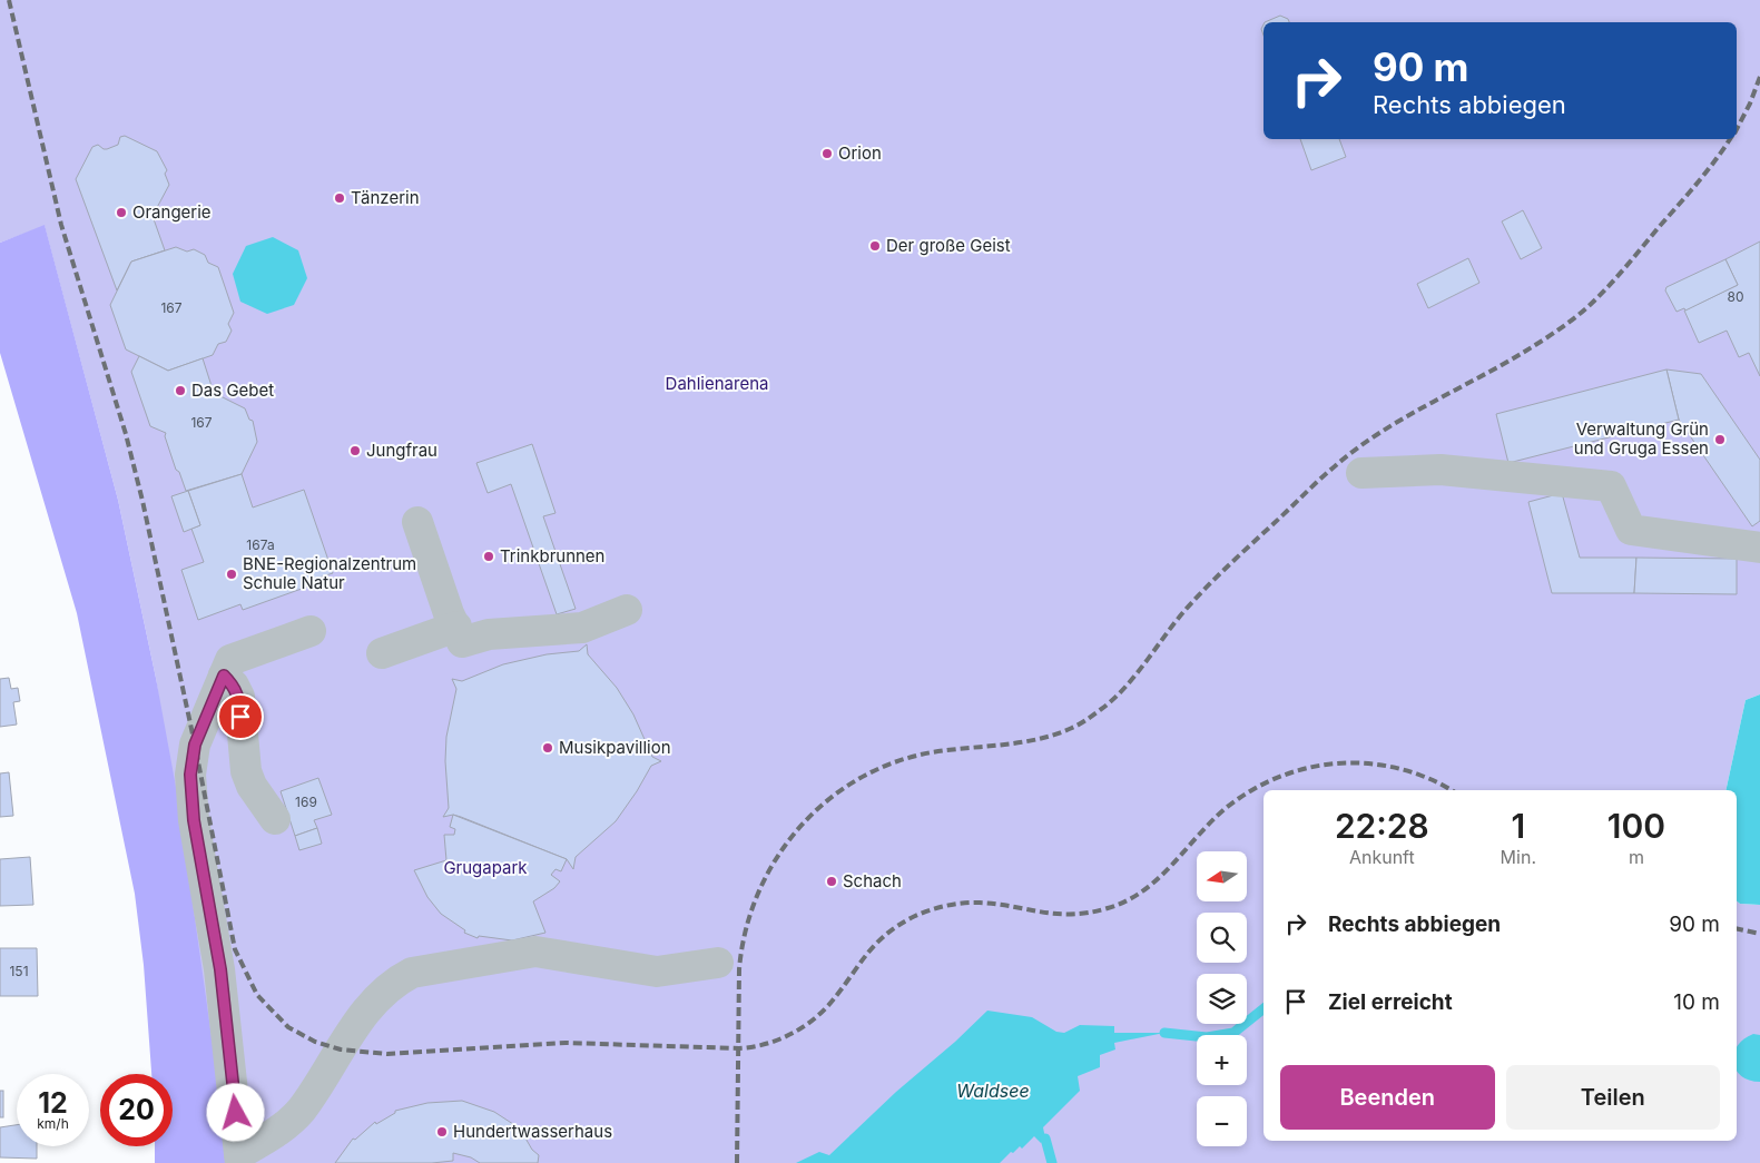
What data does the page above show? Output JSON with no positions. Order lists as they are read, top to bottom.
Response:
{
  "water": ["Waldsee"],
  "parks": ["Dahlienarena", "Grugapark"],
  "places": [
    "Orion",
    "Tänzerin",
    "Orangerie",
    "Der große Geist",
    "Das Gebet",
    "Verwaltung Grün und Gruga Essen",
    "Jungfrau",
    "Trinkbrunnen",
    "BNE-Regionalzentrum Schule Natur",
    "Musikpavillion",
    "Schach",
    "Hundertwasserhaus"
  ],
  "house_numbers": [
    "80",
    "167",
    "167",
    "167a",
    "169",
    "151"
  ],
  "north": "left",
  "page": {
    "turn": ["90 m", "Rechts abbiegen"],
    "eta": [
      "22:28",
      "Ankunft",
      "1",
      "Min.",
      "100",
      "m"
    ],
    "map_buttons": ["+", "−"],
    "list": [
      {
        "name": "Rechts abbiegen",
        "value": "90 m"
      },
      {
        "name": "Ziel erreicht",
        "value": "10 m"
      }
    ],
    "buttons": ["Beenden", "Teilen"],
    "speed": "12 km/h",
    "limit": "20"
  }
}
